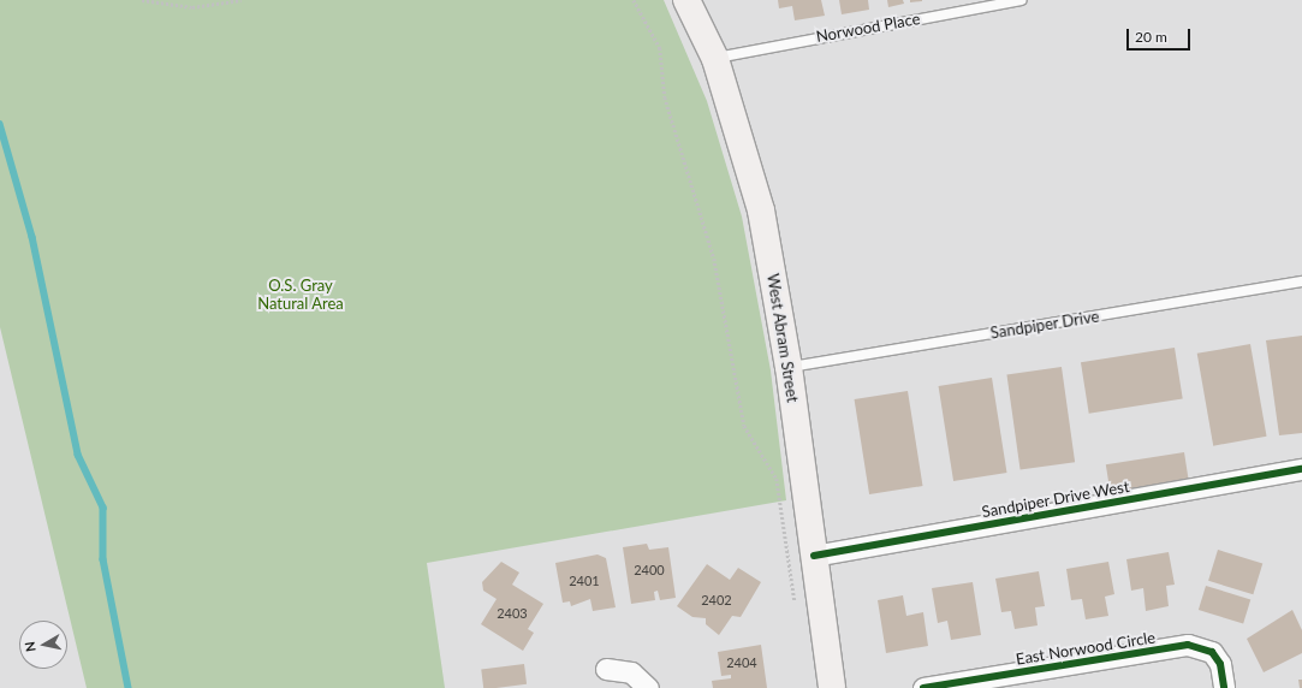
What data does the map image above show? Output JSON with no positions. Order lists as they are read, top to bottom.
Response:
{
  "streets": {
    "main road": ["West Abram Street"],
    "street": ["Sandpiper Drive West", "East Norwood Circle"],
    "lane": ["Norwood Place", "Sandpiper Drive"]
  },
  "crossings": [
    ["Norwood Place", "West Abram Street"],
    ["Sandpiper Drive", "West Abram Street"],
    ["West Abram Street", "Sandpiper Drive West"]
  ],
  "parks": ["O.S. Gray Natural Area"],
  "house_numbers": [
    "2400",
    "2401",
    "2402",
    "2403",
    "2404"
  ],
  "scale_bar": "20 m",
  "north": "left"
}
